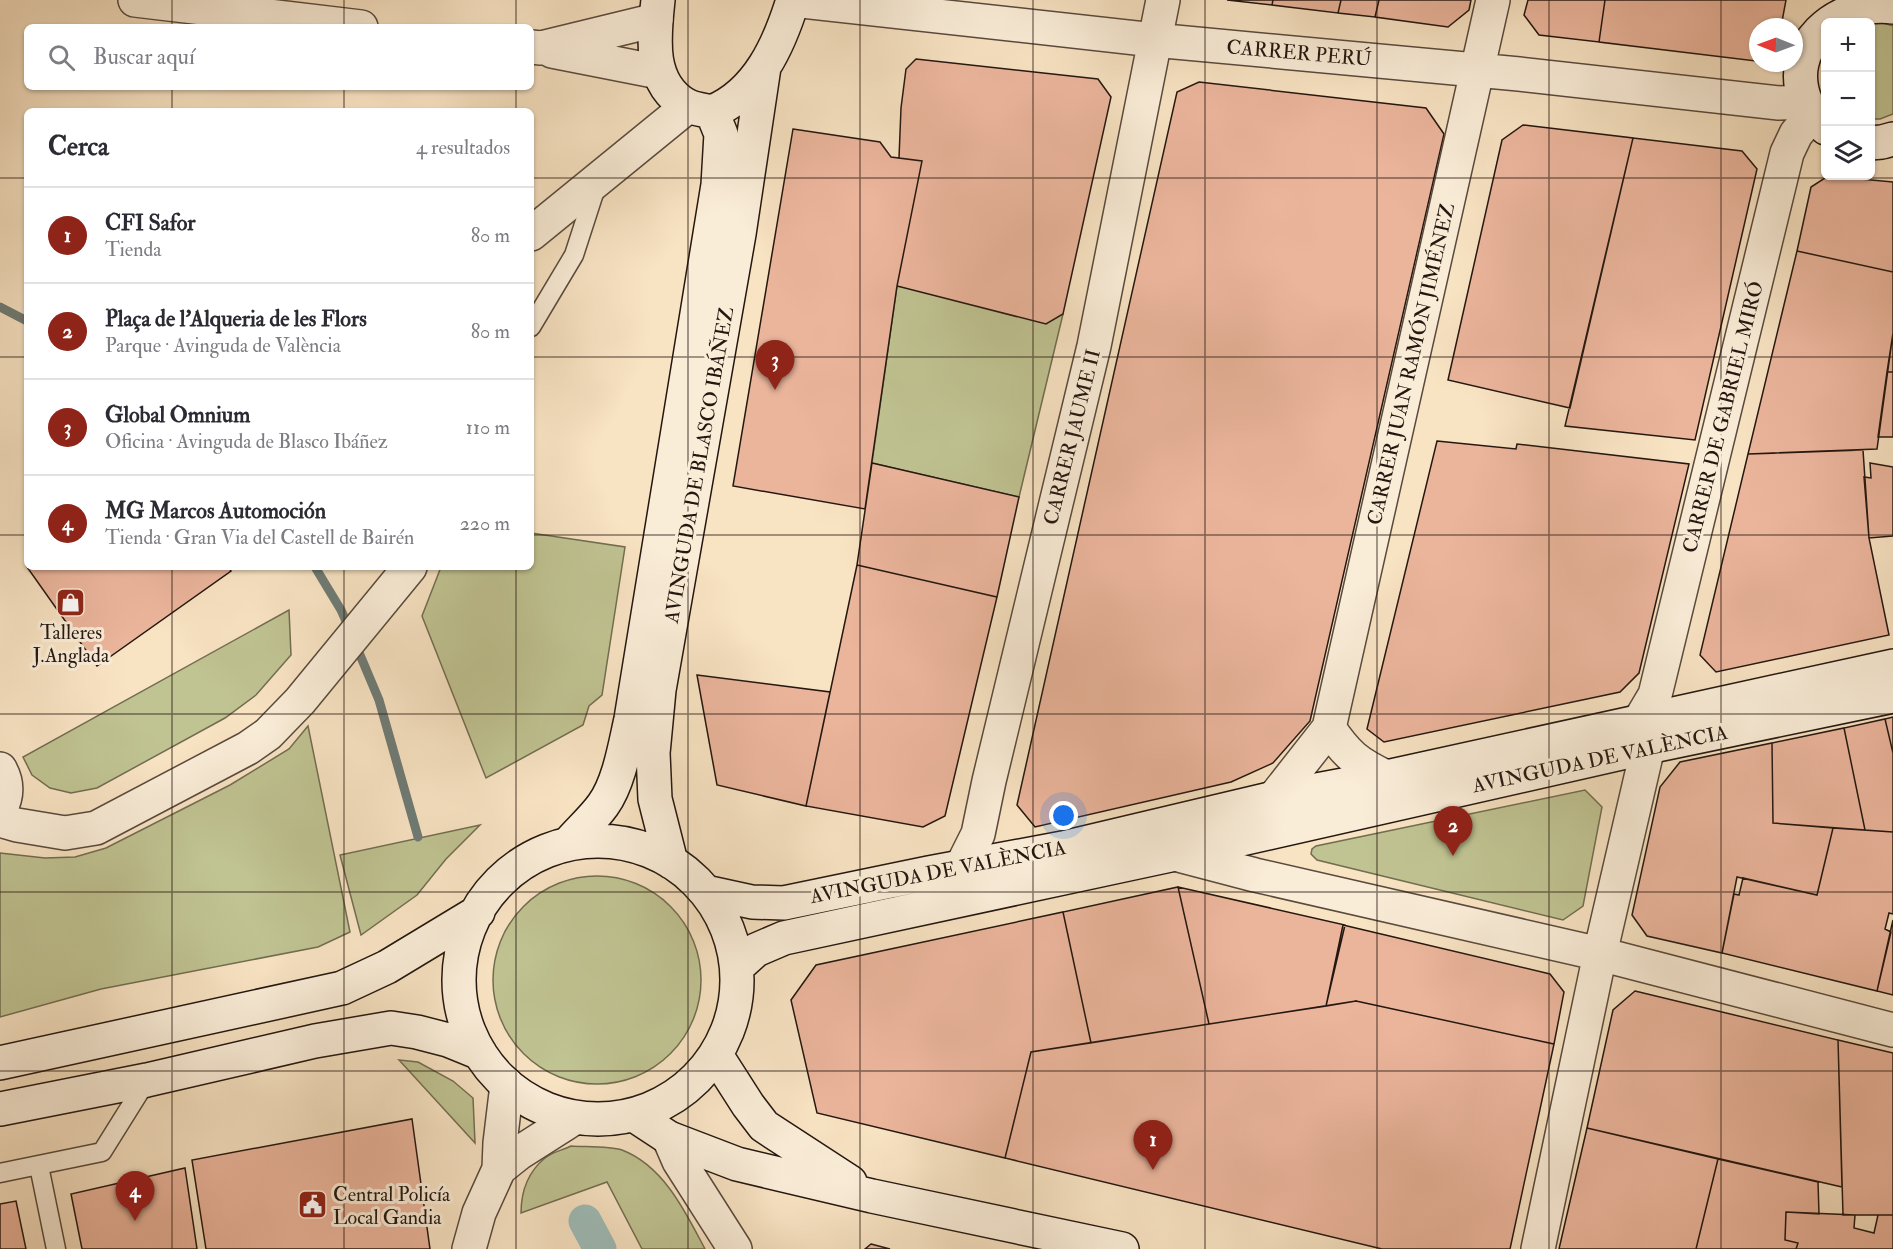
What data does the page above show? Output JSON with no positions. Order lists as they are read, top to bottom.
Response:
{
  "streets": {
    "street": [
      "CARRER PERÚ",
      "CARRER JUAN RAMÓN JIMÉNEZ",
      "CARRER DE GABRIEL MIRÓ",
      "CARRER JAUME II",
      "AVINGUDA DE BLASCO IBÁÑEZ",
      "AVINGUDA DE VALÈNCIA"
    ]
  },
  "crossings": [
    ["CARRER PERÚ", "CARRER JUAN RAMÓN JIMÉNEZ"],
    ["CARRER PERÚ", "CARRER DE GABRIEL MIRÓ"],
    ["CARRER PERÚ", "CARRER JAUME II"],
    ["CARRER JUAN RAMÓN JIMÉNEZ", "AVINGUDA DE VALÈNCIA"],
    ["CARRER DE GABRIEL MIRÓ", "AVINGUDA DE VALÈNCIA"],
    ["CARRER JAUME II", "AVINGUDA DE VALÈNCIA"]
  ],
  "places": {
    "shop": ["Talleres J.Anglada"],
    "public building": ["Central Policía Local Gandia"]
  },
  "north": "left",
  "page": {
    "map_buttons": ["+", "−"],
    "search": "Buscar aquí",
    "heading": ["Cerca", "4 resultados"],
    "list": [
      {
        "mark": "1",
        "name": "CFI Safor",
        "note": "Tienda",
        "value": "80 m"
      },
      {
        "mark": "2",
        "name": "Plaça de l'Alqueria de les Flors",
        "note": "Parque · Avinguda de València",
        "value": "80 m"
      },
      {
        "mark": "3",
        "name": "Global Omnium",
        "note": "Oficina · Avinguda de Blasco Ibáñez",
        "value": "110 m"
      },
      {
        "mark": "4",
        "name": "MG Marcos Automoción",
        "note": "Tienda · Gran Via del Castell de Bairén",
        "value": "220 m"
      }
    ],
    "pins": [
      "3",
      "2",
      "1",
      "4"
    ]
  }
}
